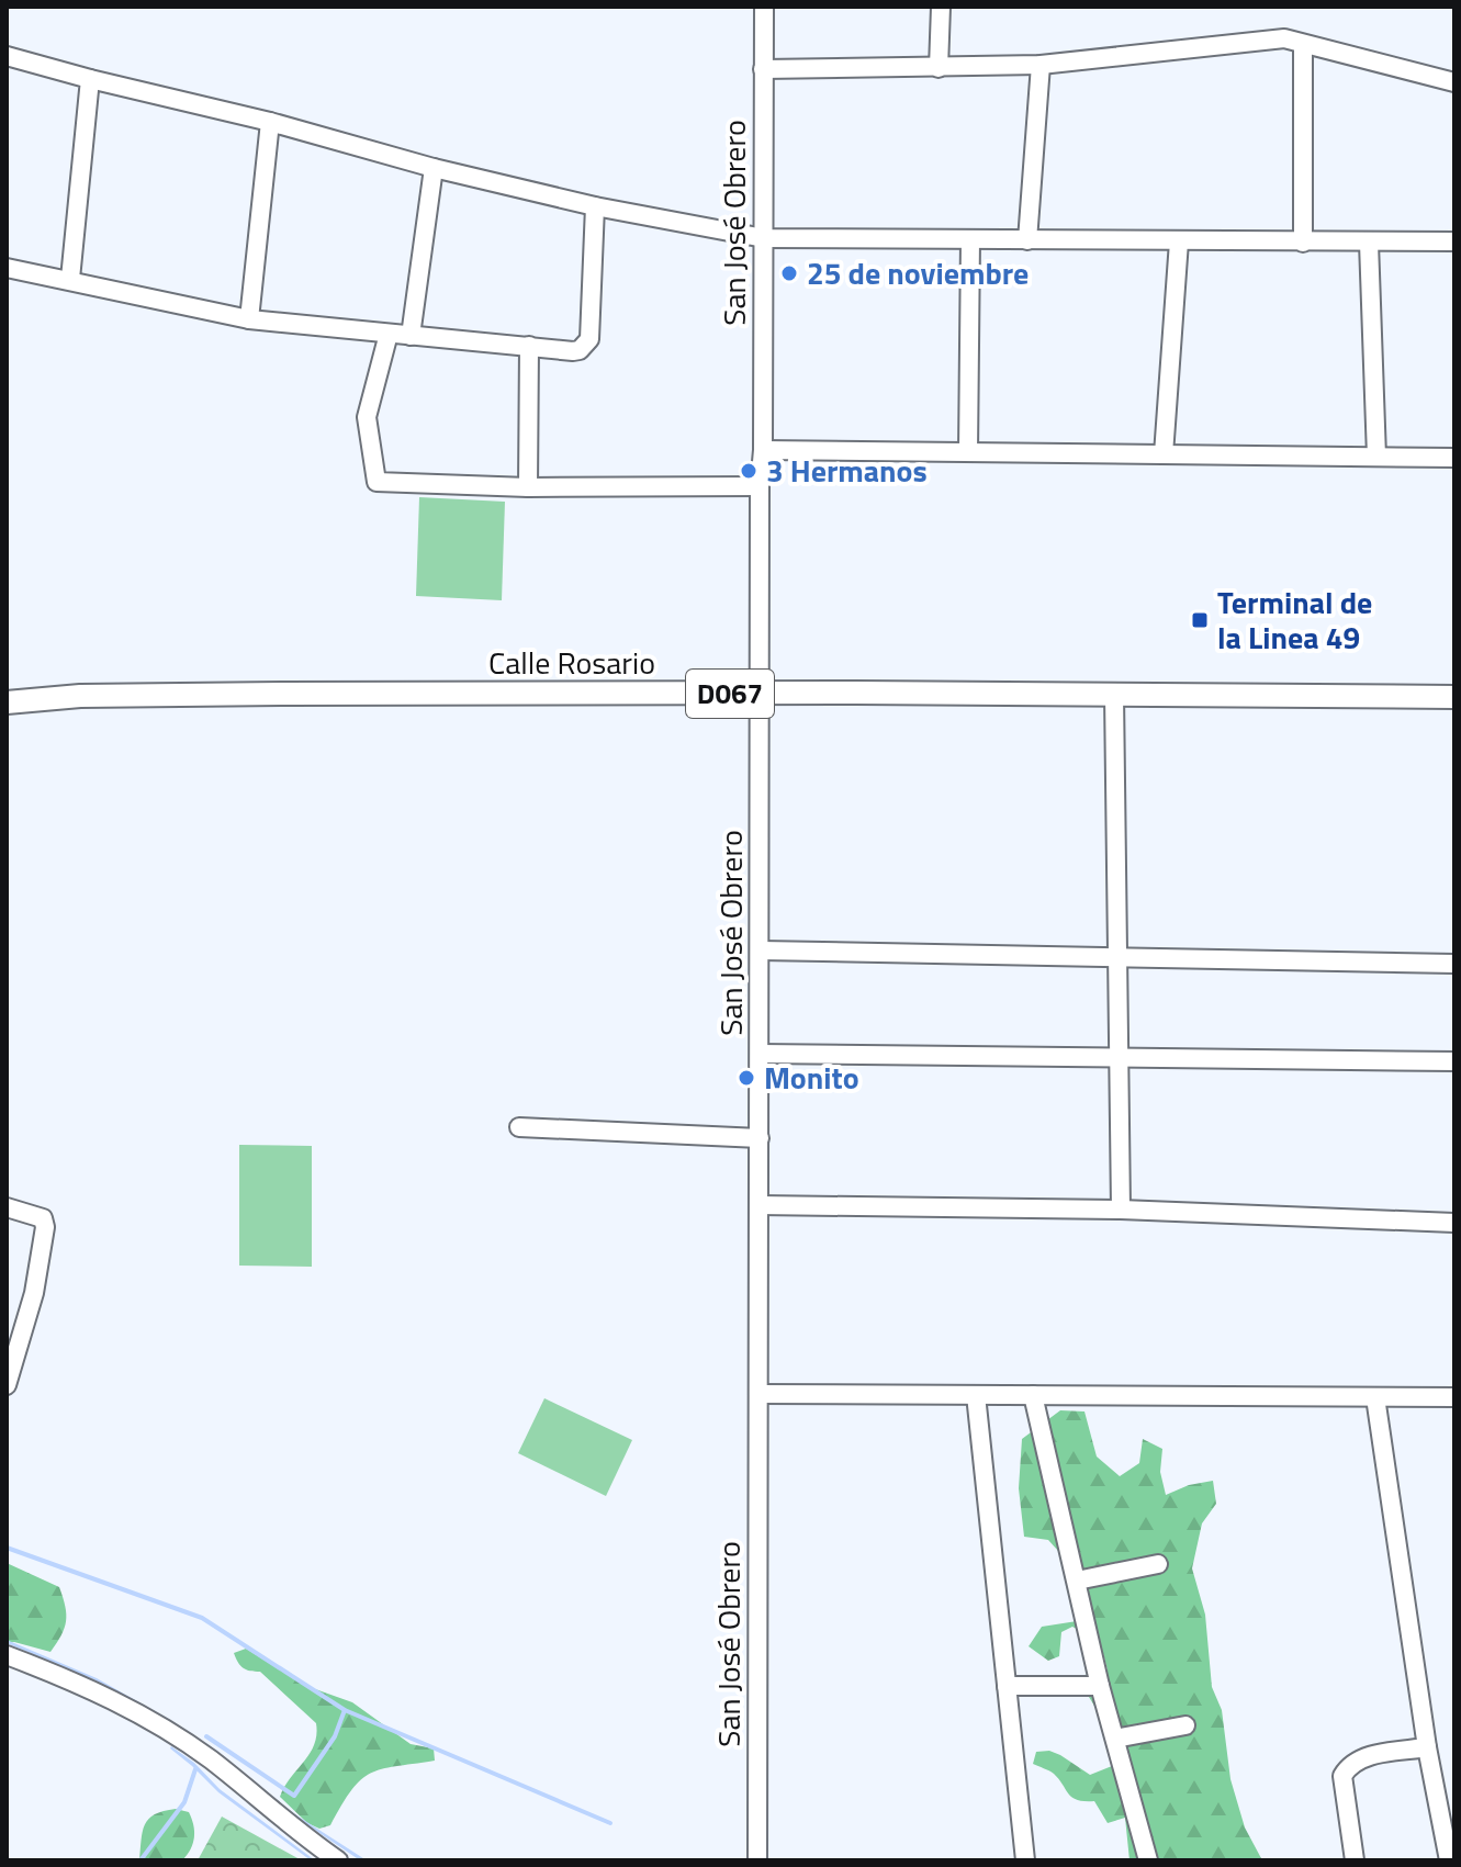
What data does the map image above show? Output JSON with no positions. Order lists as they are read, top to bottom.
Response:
{
  "streets": {
    "main road": ["Calle Rosario", "D067"],
    "street": ["San José Obrero"]
  },
  "crossings": [
    ["San José Obrero", "Calle Rosario"]
  ],
  "places": {
    "other": ["25 de noviembre", "3 Hermanos", "Monito"],
    "transit": ["Terminal de la Linea 49"]
  }
}
